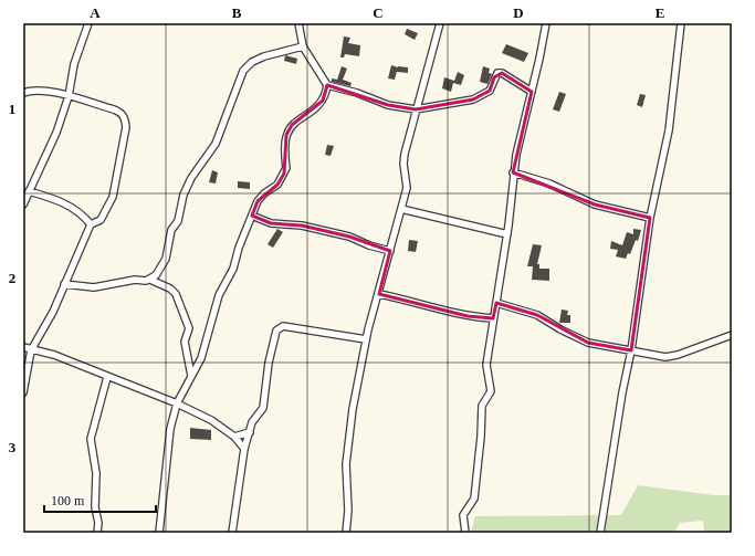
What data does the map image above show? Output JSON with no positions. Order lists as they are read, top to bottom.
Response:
{
  "scale_bar": "100 m",
  "grid": {
    "columns": [
      "A",
      "B",
      "C",
      "D",
      "E"
    ],
    "rows": ["1", "2", "3"]
  }
}
